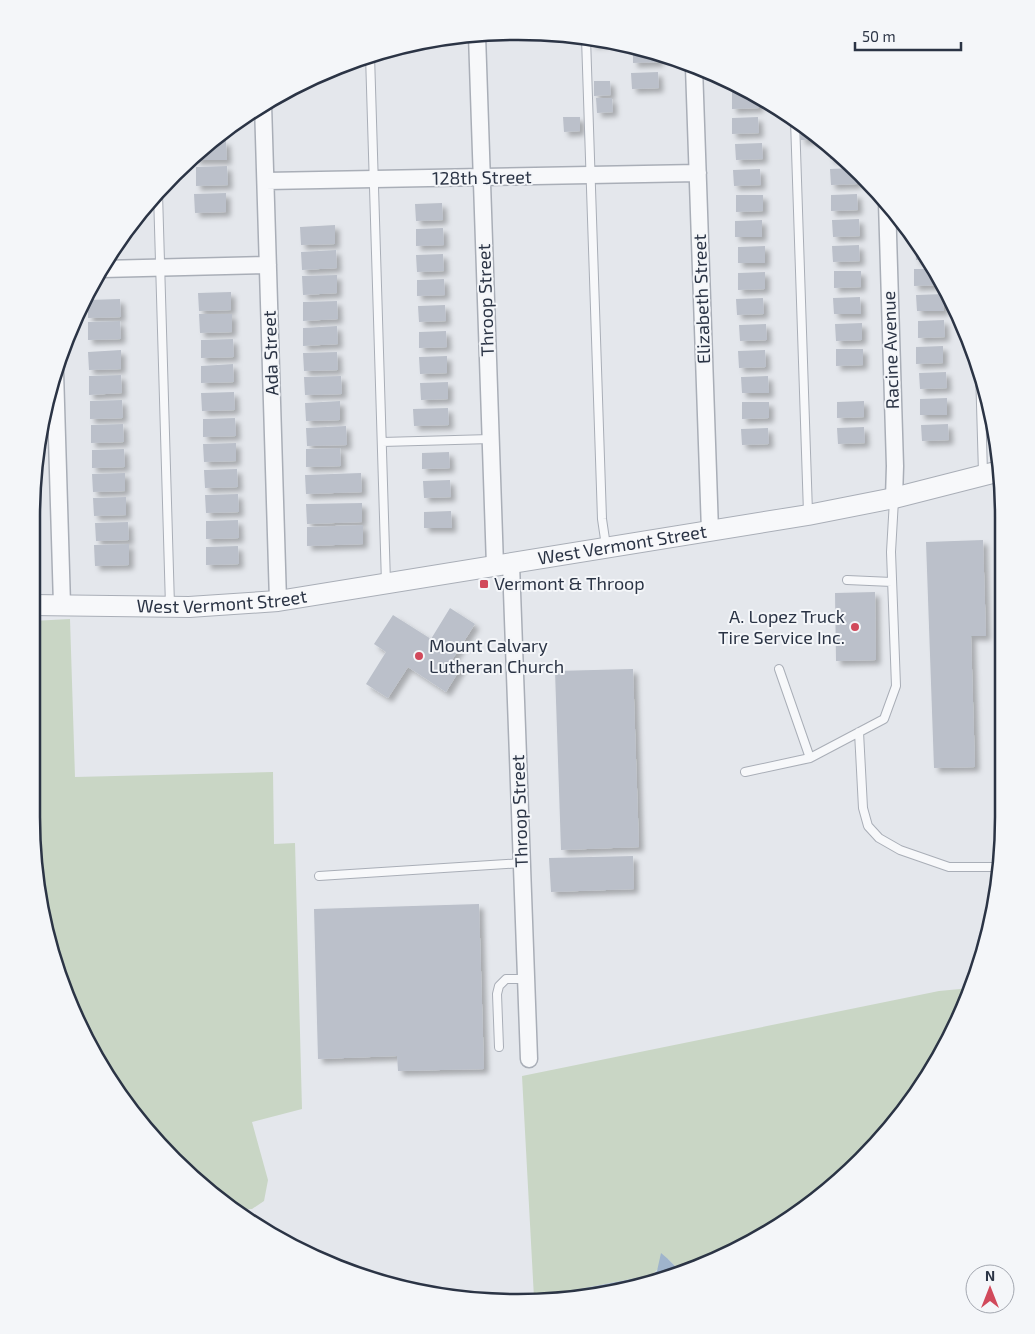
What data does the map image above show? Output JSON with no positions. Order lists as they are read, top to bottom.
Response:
{
  "streets": {
    "street": [
      "128th Street",
      "Elizabeth Street",
      "Throop Street",
      "Racine Avenue",
      "Ada Street",
      "West Vermont Street"
    ]
  },
  "crossings": [
    ["128th Street", "Elizabeth Street"],
    ["128th Street", "Throop Street"],
    ["128th Street", "Ada Street"],
    ["Elizabeth Street", "West Vermont Street"],
    ["Throop Street", "West Vermont Street"],
    ["Racine Avenue", "West Vermont Street"],
    ["Ada Street", "West Vermont Street"]
  ],
  "places": {
    "transit": ["Vermont & Throop"],
    "other": ["A. Lopez Truck Tire Service Inc.", "Mount Calvary Lutheran Church"]
  },
  "scale_bar": "50 m",
  "north": "top"
}
